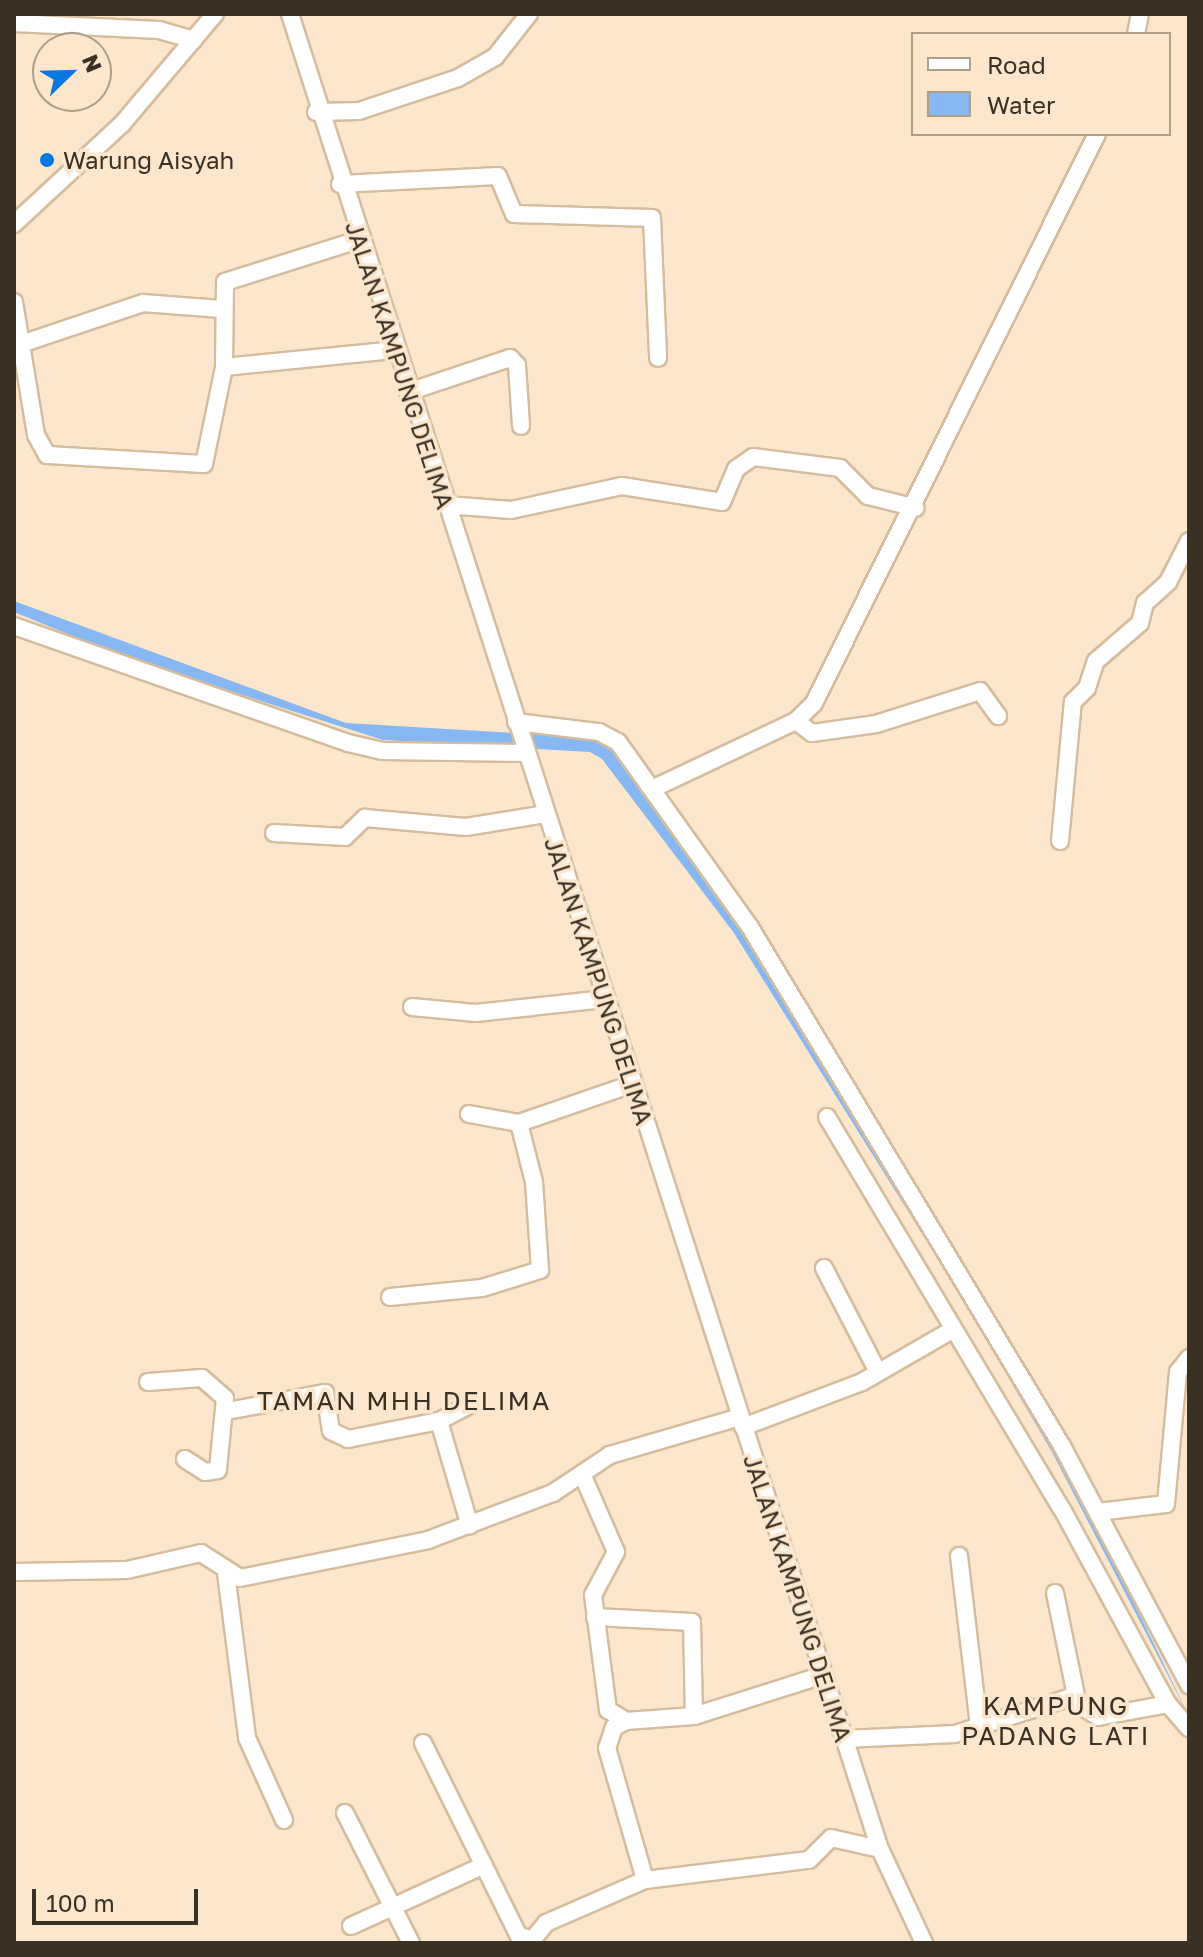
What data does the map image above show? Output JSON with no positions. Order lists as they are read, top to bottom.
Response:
{
  "streets": {
    "street": ["JALAN KAMPUNG DELIMA"]
  },
  "districts": ["TAMAN MHH DELIMA", "KAMPUNG PADANG LATI"],
  "places": ["Warung Aisyah"],
  "legend": ["Road", "Water"],
  "scale_bar": "100 m",
  "north": "top right"
}
